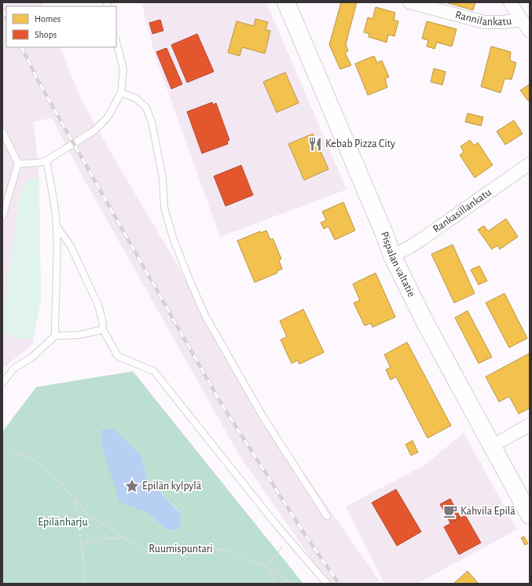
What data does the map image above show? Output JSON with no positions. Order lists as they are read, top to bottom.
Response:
{
  "streets": {
    "main road": ["Pispalan valtatie"],
    "street": ["Rannilankatu", "Rankasillankatu"],
    "path": ["Ruumispuntari"]
  },
  "crossings": [
    ["Rankasillankatu", "Pispalan valtatie"]
  ],
  "parks": ["Epilänharju"],
  "places": {
    "restaurant": ["Kebab Pizza City"],
    "place": ["Epilän kylpylä"],
    "cafe": ["Kahvila Epilä"]
  },
  "legend": ["Homes", "Shops"]
}
